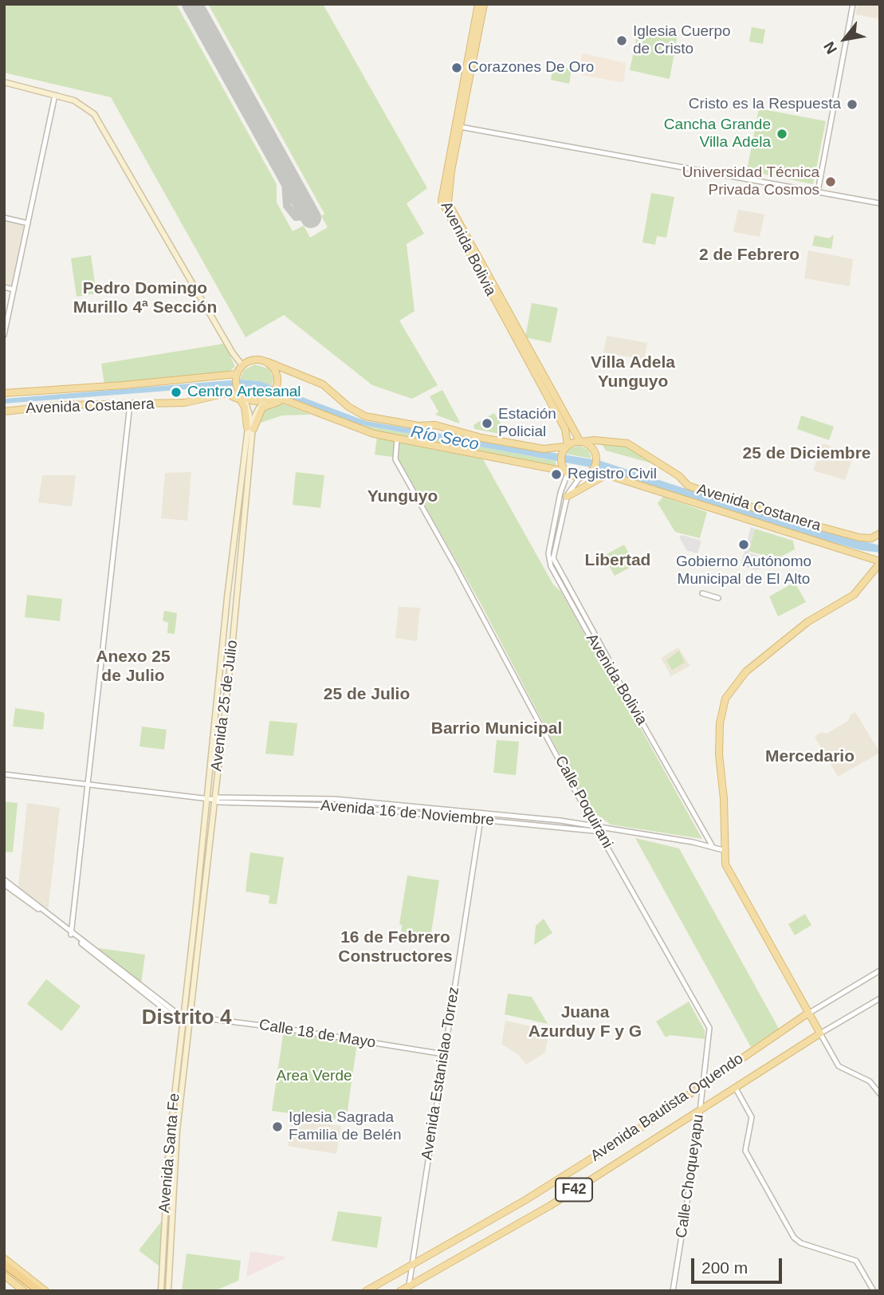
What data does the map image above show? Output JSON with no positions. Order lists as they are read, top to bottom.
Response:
{
  "streets": {
    "main road": [
      "Avenida Bolivia",
      "Avenida Costanera",
      "Avenida 25 de Julio",
      "Avenida Bautista Oquendo",
      "Avenida Santa Fe",
      "F42"
    ],
    "street": [
      "Calle Poquirani",
      "Avenida 16 de Noviembre",
      "Calle 18 de Mayo",
      "Avenida Estanislao Torrez",
      "Calle Choqueyapu"
    ]
  },
  "crossings": [
    ["Avenida Bolivia", "Avenida Costanera"],
    ["Avenida Bolivia", "Avenida 16 de Noviembre"],
    ["Avenida Costanera", "Avenida 25 de Julio"],
    ["Avenida 25 de Julio", "Avenida 16 de Noviembre"],
    ["Avenida 25 de Julio", "Calle 18 de Mayo"],
    ["Avenida 25 de Julio", "Avenida Santa Fe"],
    ["Calle Poquirani", "Avenida 16 de Noviembre"],
    ["Calle Poquirani", "Calle Choqueyapu"],
    ["Avenida 16 de Noviembre", "Avenida Estanislao Torrez"],
    ["Calle 18 de Mayo", "Avenida Estanislao Torrez"],
    ["Calle 18 de Mayo", "Avenida Santa Fe"],
    ["Avenida Estanislao Torrez", "Avenida Bautista Oquendo"],
    ["Avenida Bautista Oquendo", "Calle Choqueyapu"]
  ],
  "districts": [
    "2 de Febrero",
    "Pedro Domingo Murillo 4ª Sección",
    "Villa Adela Yunguyo",
    "25 de Diciembre",
    "Yunguyo",
    "Libertad",
    "Anexo 25 de Julio",
    "25 de Julio",
    "Barrio Municipal",
    "Mercedario",
    "16 de Febrero Constructores",
    "Juana Azurduy F y G",
    "Distrito 4"
  ],
  "water": ["Río Seco"],
  "parks": ["Area Verde"],
  "places": [
    "Iglesia Cuerpo de Cristo",
    "Corazones De Oro",
    "Cristo es la Respuesta",
    "Cancha Grande Villa Adela",
    "Universidad Técnica Privada Cosmos",
    "Centro Artesanal",
    "Estación Policial",
    "Registro Civil",
    "Gobierno Autónomo Municipal de El Alto",
    "Iglesia Sagrada Familia de Belén"
  ],
  "scale_bar": "200 m",
  "north": "bottom left"
}
